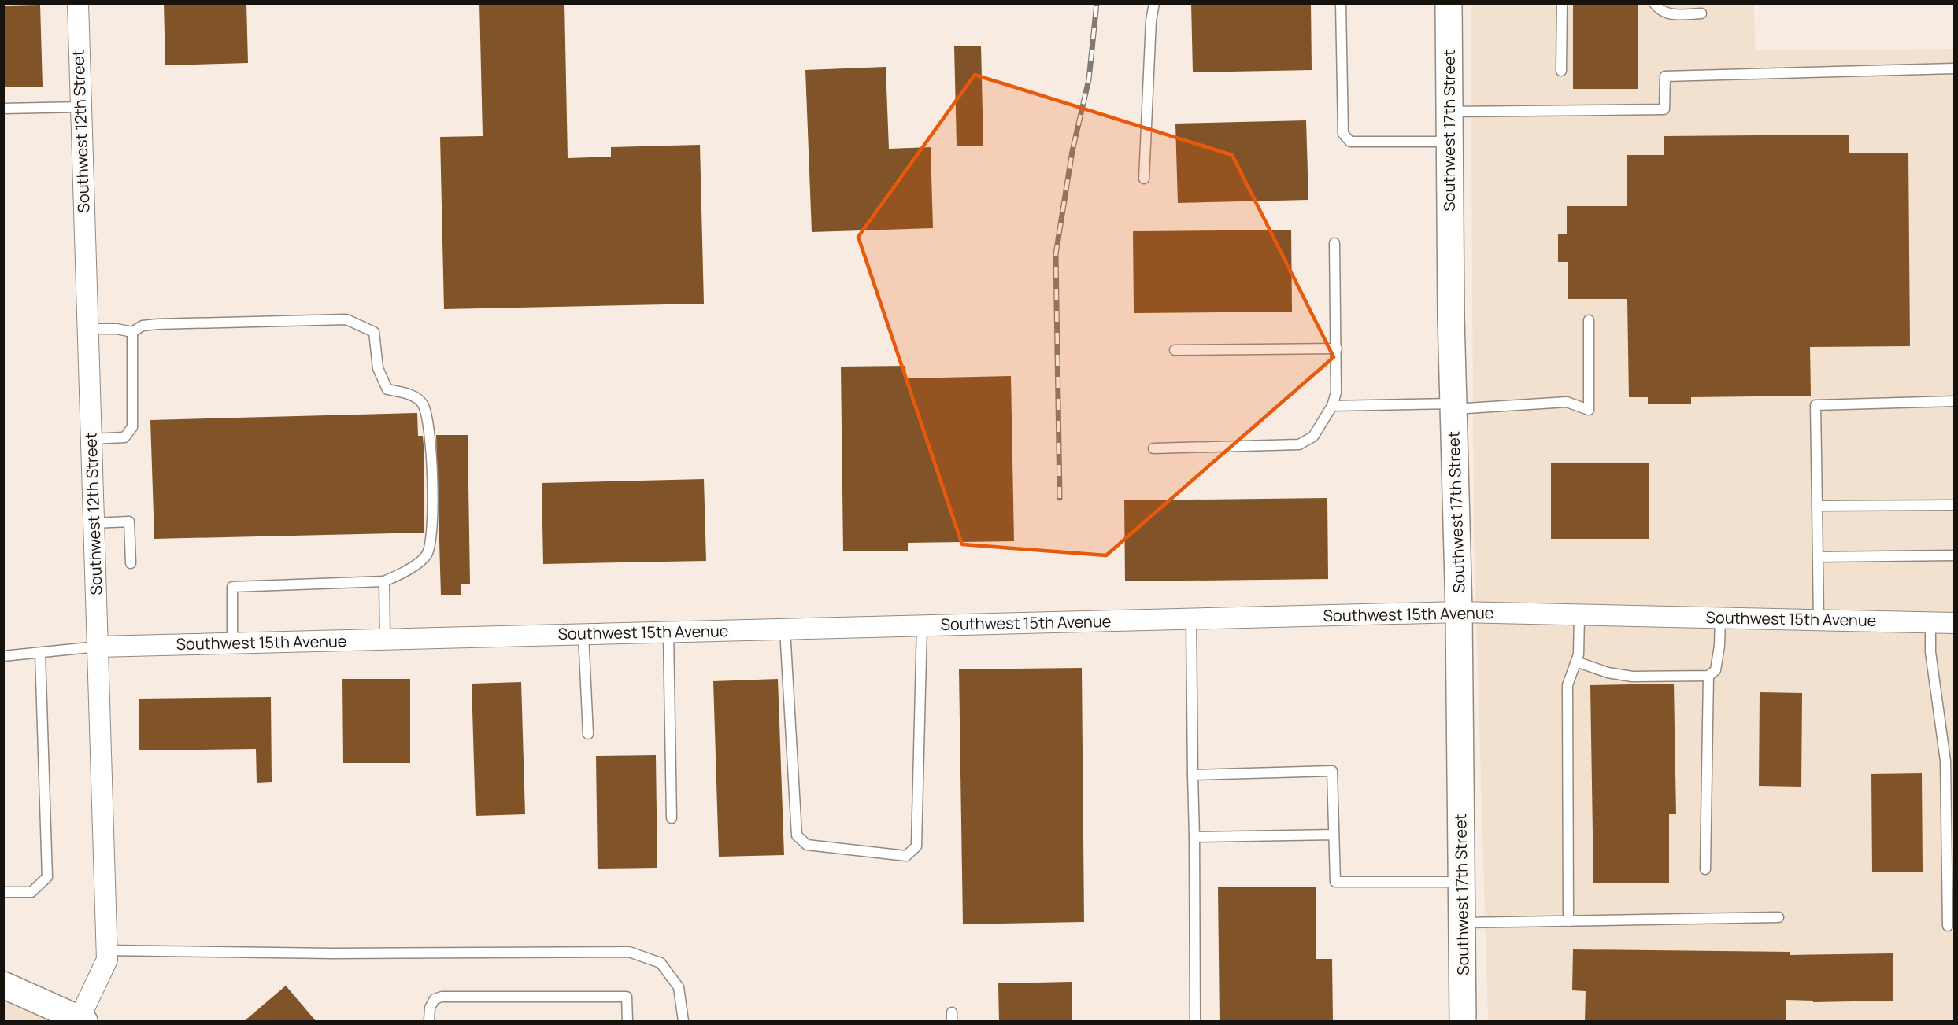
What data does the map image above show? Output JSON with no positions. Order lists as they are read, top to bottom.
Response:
{
  "streets": {
    "main road": ["Southwest 17th Street"],
    "street": ["Southwest 12th Street", "Southwest 15th Avenue"]
  },
  "crossings": [
    ["Southwest 17th Street", "Southwest 15th Avenue"],
    ["Southwest 12th Street", "Southwest 15th Avenue"]
  ]
}
